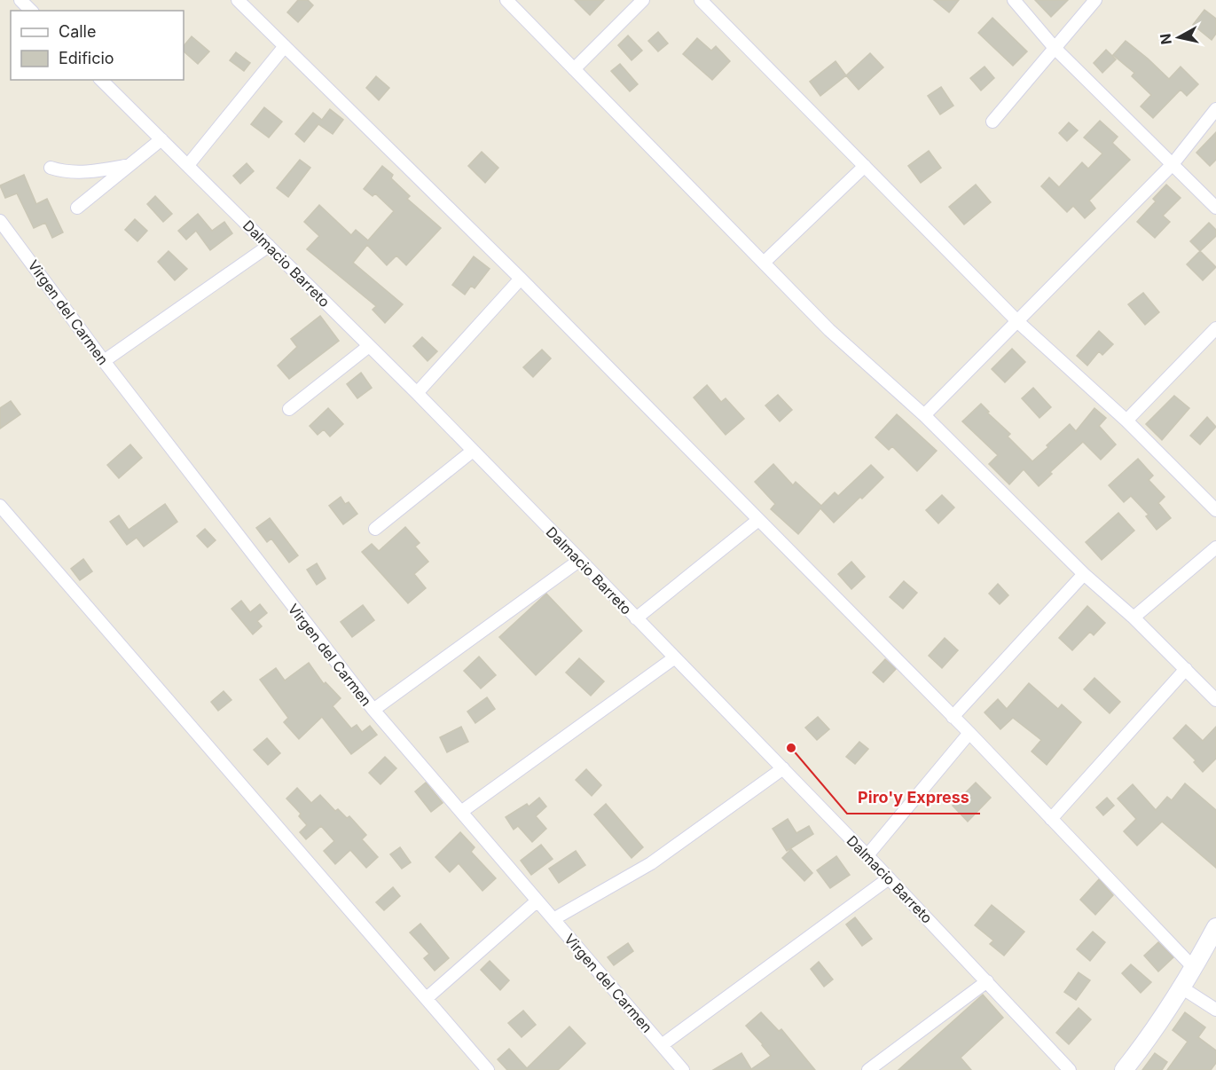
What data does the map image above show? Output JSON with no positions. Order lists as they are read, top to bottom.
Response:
{
  "streets": {
    "street": ["Dalmacio Barreto", "Virgen del Carmen"]
  },
  "places": ["Piro'y Express"],
  "legend": ["Calle", "Edificio"],
  "north": "left"
}
